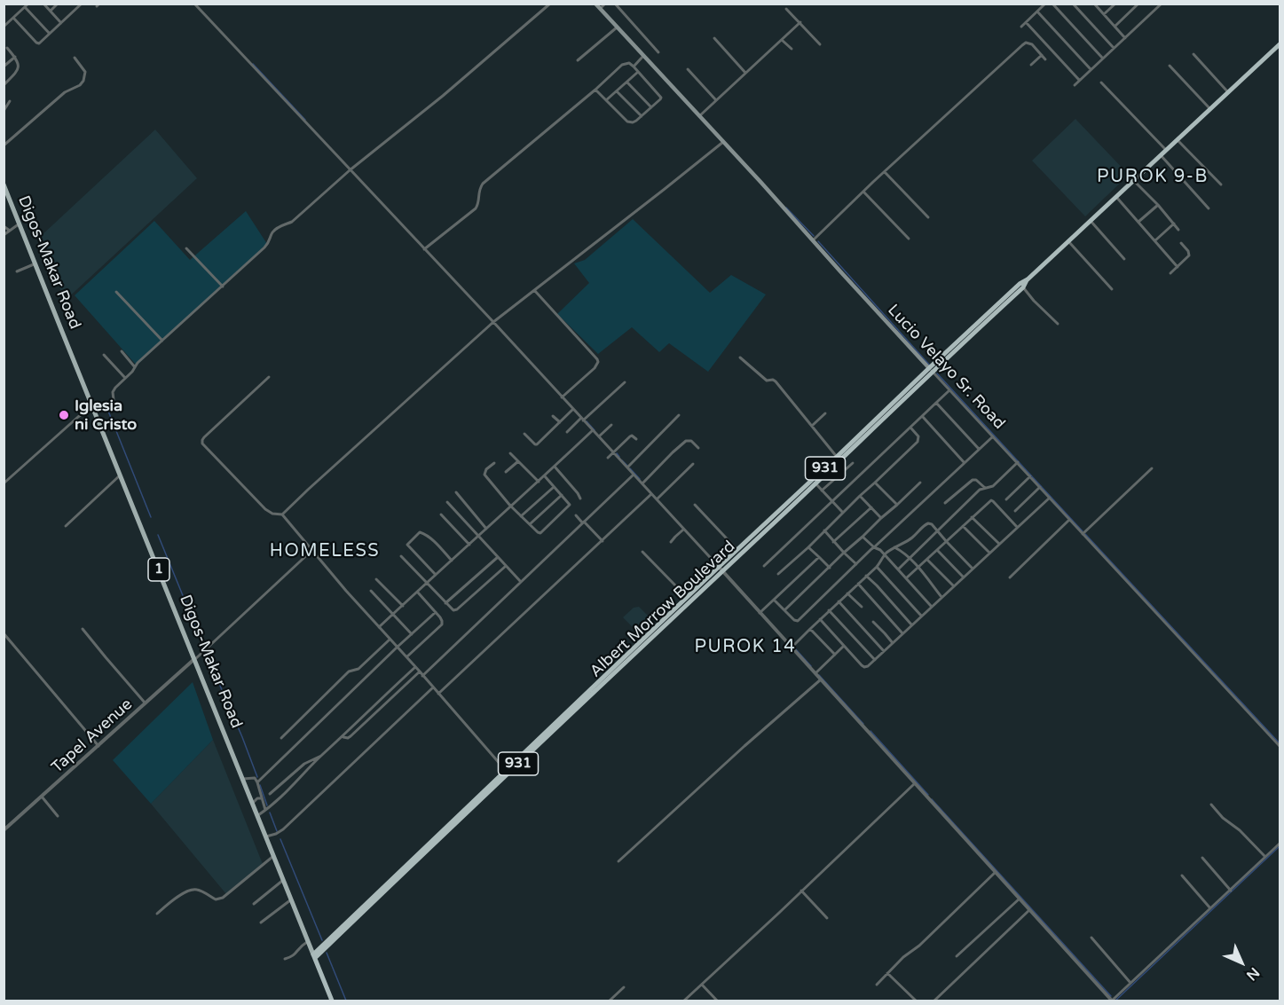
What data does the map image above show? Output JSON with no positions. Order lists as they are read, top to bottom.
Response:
{
  "streets": {
    "highway": [
      "Digos-Makar Road",
      "931",
      "1",
      "Albert Morrow Boulevard"
    ],
    "main road": ["Lucio Velayo Sr. Road"],
    "street": ["Tapel Avenue"]
  },
  "crossings": [
    ["Digos-Makar Road", "Albert Morrow Boulevard"],
    ["Digos-Makar Road", "Tapel Avenue"],
    ["Lucio Velayo Sr. Road", "Albert Morrow Boulevard"]
  ],
  "districts": ["PUROK 9-B", "HOMELESS", "PUROK 14"],
  "places": ["Iglesia ni Cristo"],
  "north": "bottom right"
}
